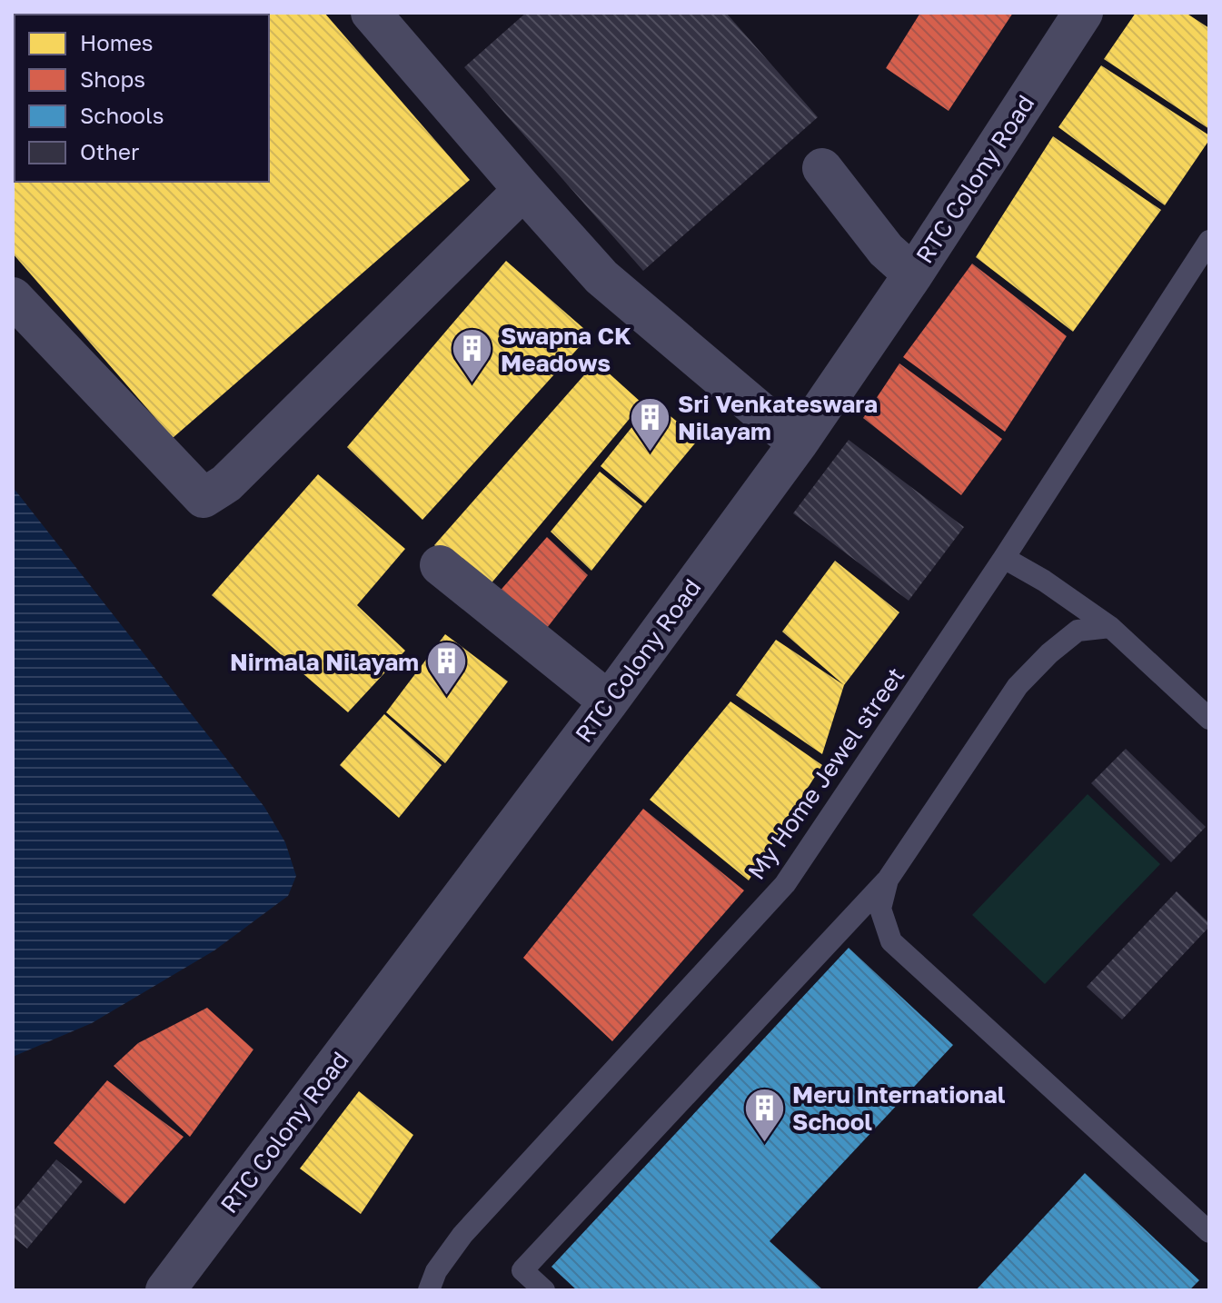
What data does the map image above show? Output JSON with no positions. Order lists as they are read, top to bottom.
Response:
{
  "streets": {
    "street": ["RTC Colony Road"],
    "lane": ["My Home Jewel street"]
  },
  "places": {
    "building": [
      "Swapna CK Meadows",
      "Sri Venkateswara Nilayam",
      "Nirmala Nilayam",
      "Meru International School"
    ]
  },
  "legend": [
    "Homes",
    "Shops",
    "Schools",
    "Other"
  ]
}
